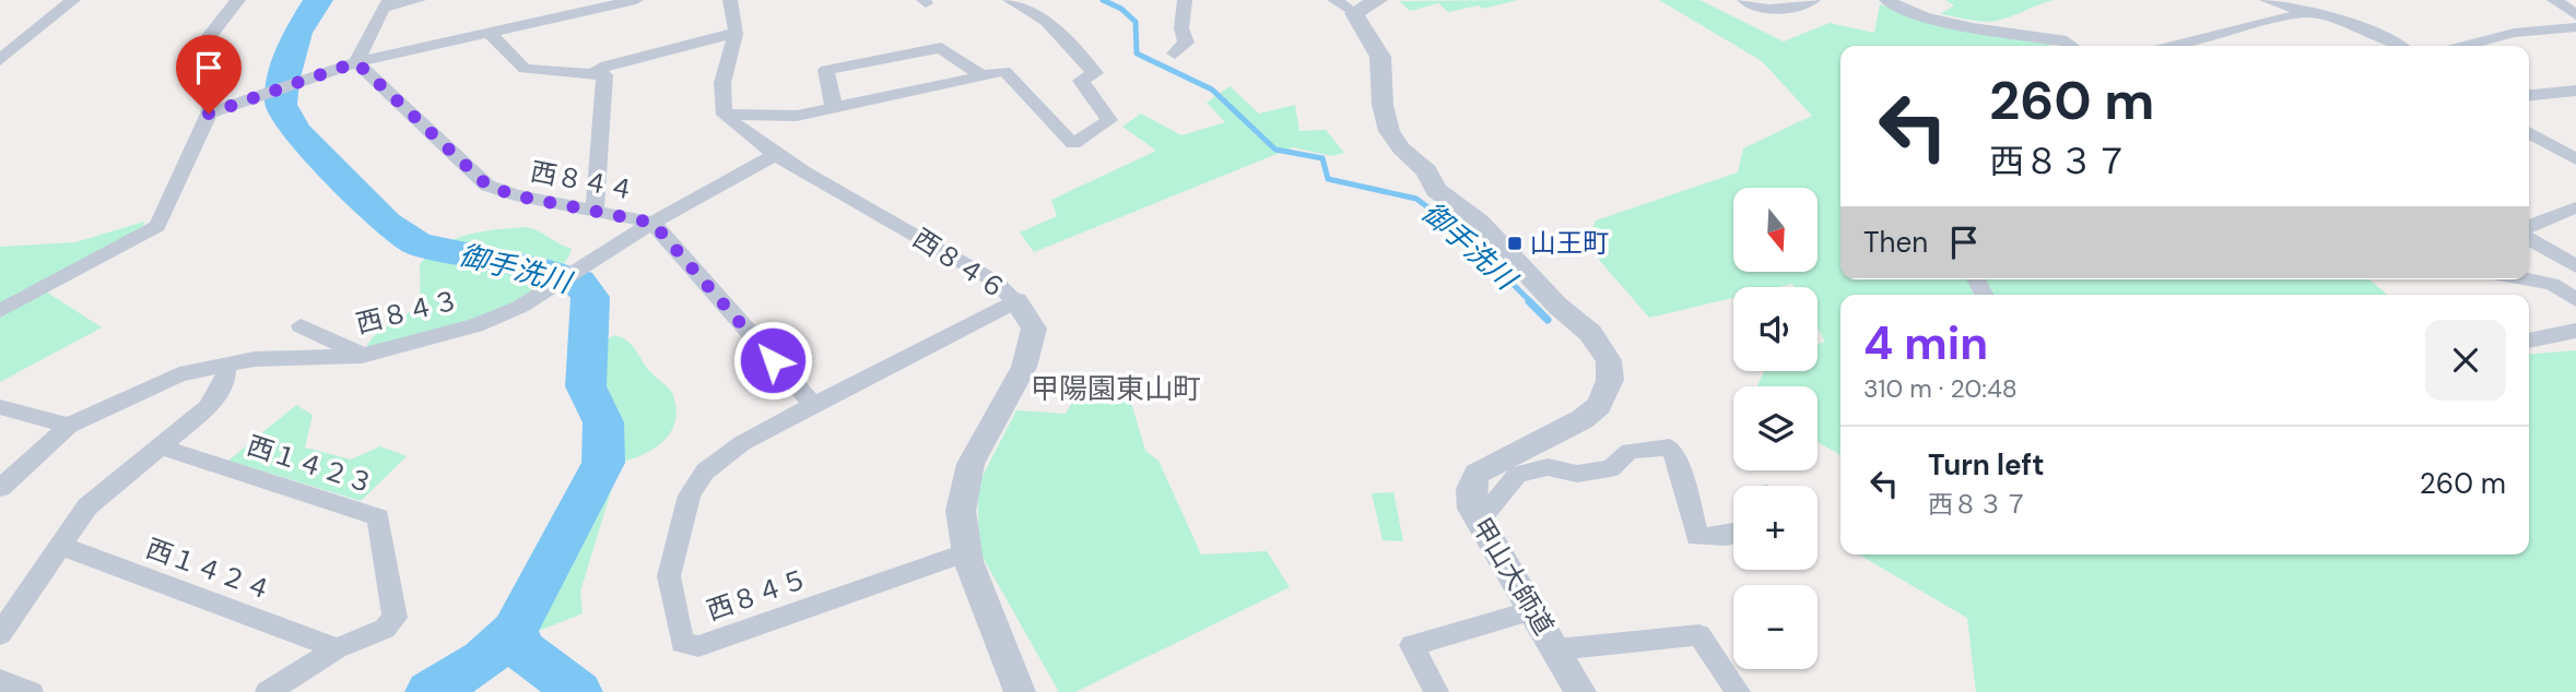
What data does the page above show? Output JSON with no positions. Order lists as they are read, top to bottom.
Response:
{
  "streets": {
    "street": [
      "西８４４",
      "西８４６",
      "西８４３",
      "西１４２３",
      "西１４２４",
      "甲山大師道",
      "西８４５"
    ]
  },
  "crossings": [
    ["西８４４", "西８４３"],
    ["西８４４", "西８４５"],
    ["西８４６", "西８４３"],
    ["西８４６", "西８４５"],
    ["西１４２３", "西１４２４"]
  ],
  "districts": ["甲陽園東山町"],
  "water": ["御手洗川"],
  "places": {
    "transit": ["山王町"]
  },
  "north": "bottom",
  "page": {
    "turn": ["260 m", "西８３７"],
    "map_buttons": ["+", "−"],
    "then": "Then",
    "heading": ["4 min", "310 m · 20:48"],
    "list": [
      {
        "name": "Turn left",
        "note": "西８３７",
        "value": "260 m"
      }
    ]
  }
}
